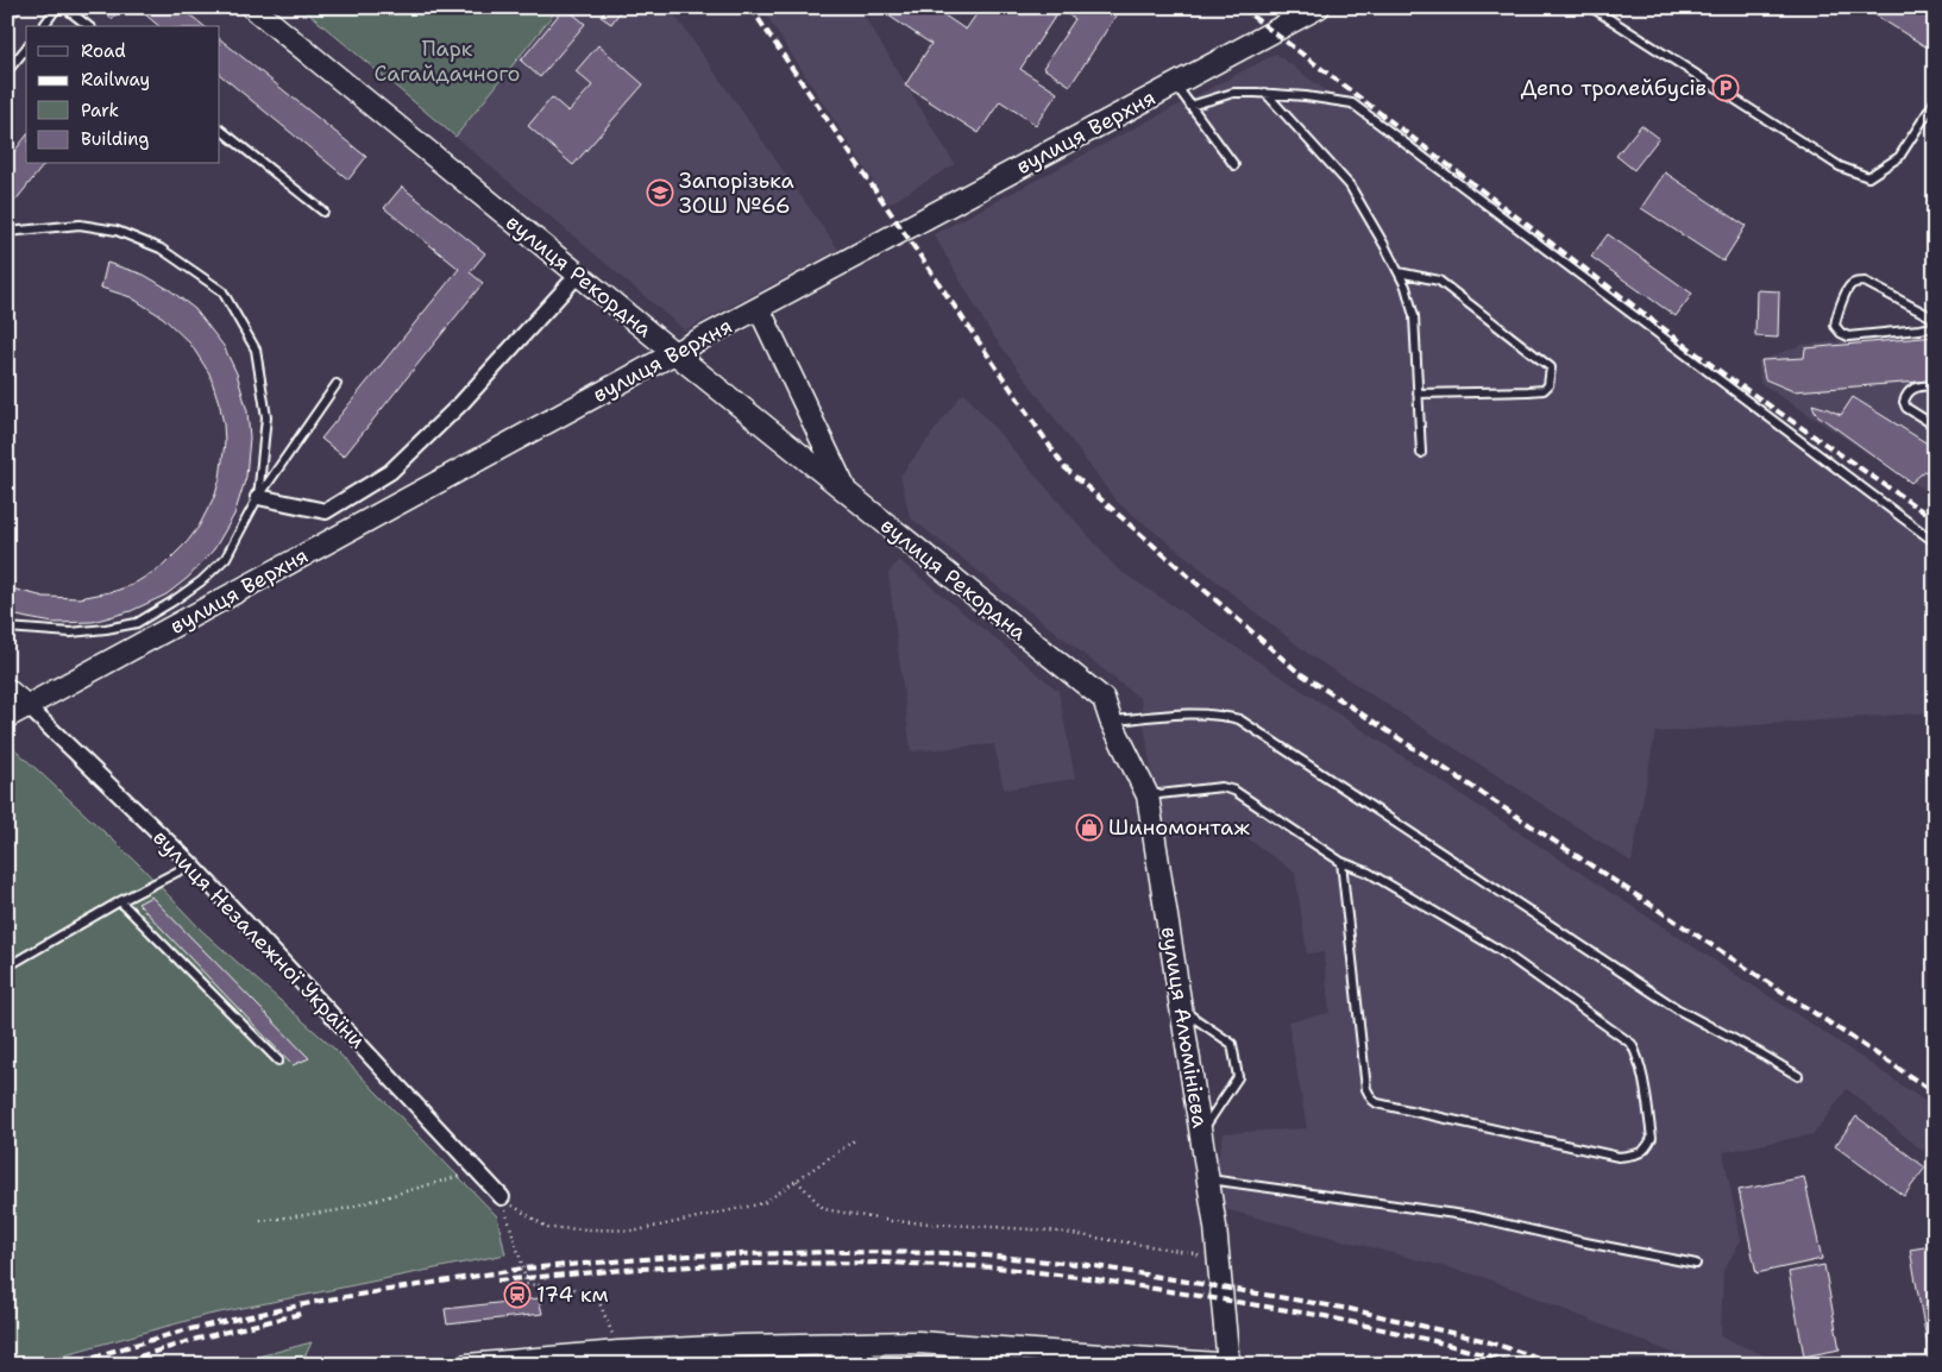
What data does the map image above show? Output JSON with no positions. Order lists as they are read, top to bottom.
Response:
{
  "streets": {
    "street": [
      "вулиця Верхня",
      "вулиця Рекордна",
      "вулиця Незалежної України",
      "вулиця Алюмінієва"
    ]
  },
  "crossings": [
    ["вулиця Верхня", "вулиця Рекордна"],
    ["вулиця Верхня", "вулиця Незалежної України"],
    ["вулиця Рекордна", "вулиця Алюмінієва"]
  ],
  "parks": ["Парк Сагайдачного"],
  "places": {
    "parking": ["Депо тролейбусів"],
    "school or university": ["Запорізька ЗОШ №66"],
    "shop": ["Шиномонтаж"],
    "station": ["174 км"]
  },
  "legend": [
    "Road",
    "Railway",
    "Park",
    "Building"
  ]
}
